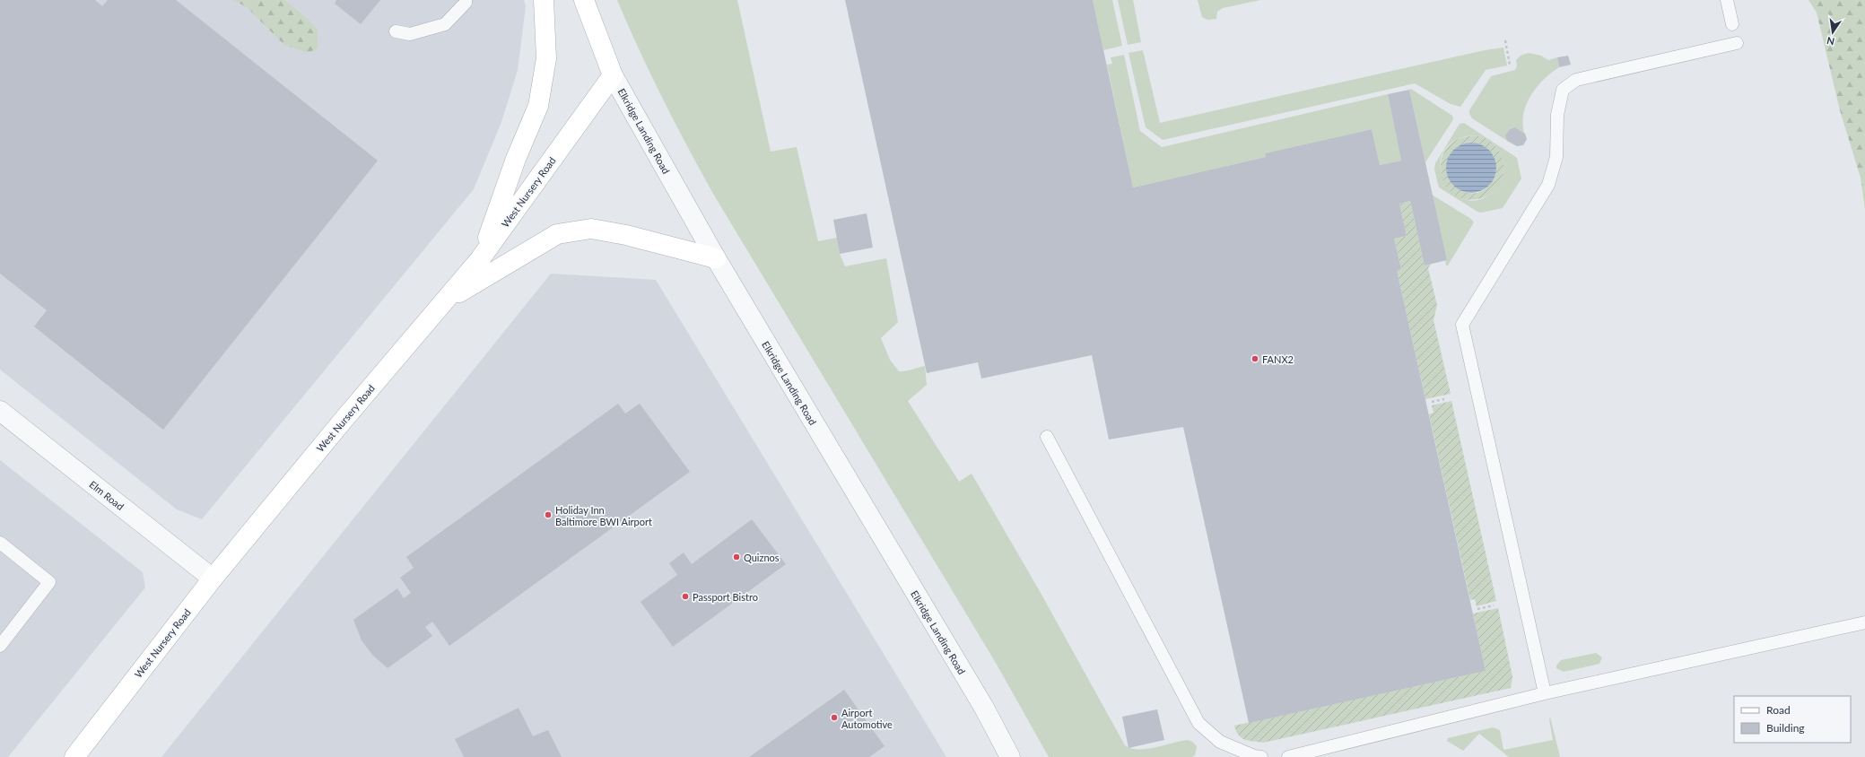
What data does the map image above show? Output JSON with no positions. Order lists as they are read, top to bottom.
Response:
{
  "streets": {
    "main road": ["Elkridge Landing Road", "West Nursery Road"],
    "street": ["Elm Road"]
  },
  "crossings": [
    ["Elkridge Landing Road", "West Nursery Road"],
    ["West Nursery Road", "Elm Road"]
  ],
  "places": [
    "FANX2",
    "Holiday Inn Baltimore BWI Airport",
    "Quiznos",
    "Passport Bistro",
    "Airport Automotive"
  ],
  "legend": ["Road", "Building"],
  "north": "bottom"
}
